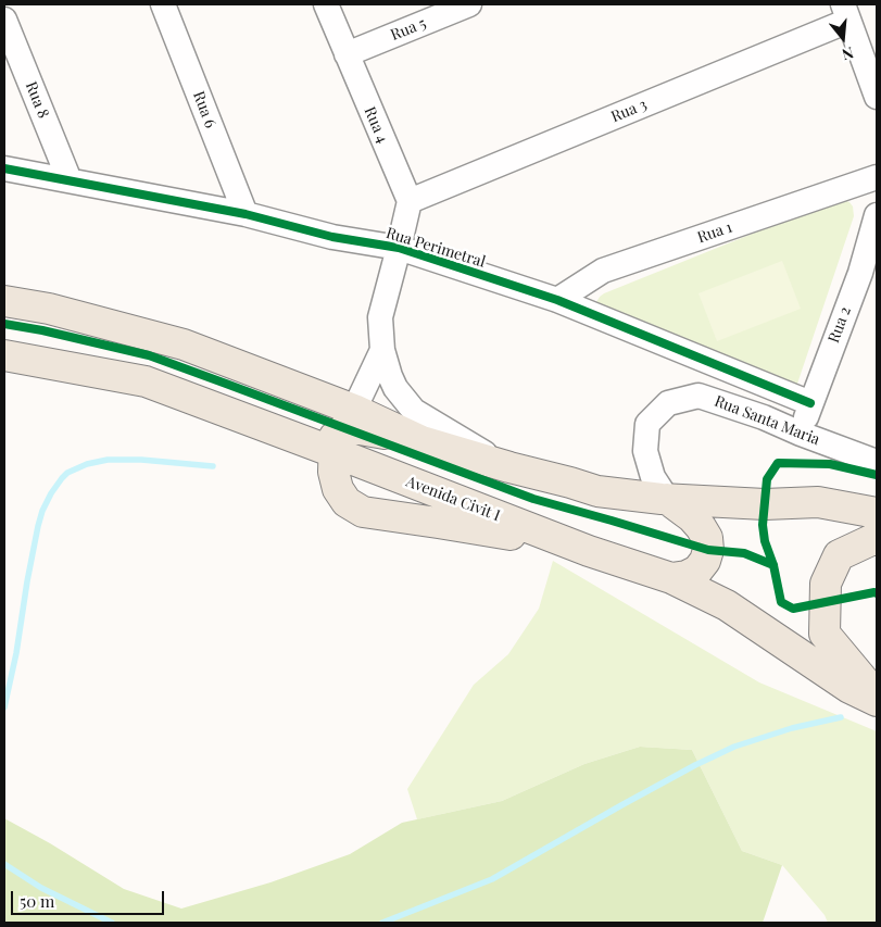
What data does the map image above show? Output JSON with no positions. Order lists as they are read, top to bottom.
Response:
{
  "streets": {
    "main road": ["Avenida Civit I"],
    "street": [
      "Rua 5",
      "Rua 8",
      "Rua 6",
      "Rua 3",
      "Rua 4",
      "Rua 1",
      "Rua Perimetral",
      "Rua 2",
      "Rua Santa Maria"
    ]
  },
  "crossings": [
    ["Rua 5", "Rua 4"],
    ["Rua 8", "Rua Perimetral"],
    ["Rua 6", "Rua Perimetral"],
    ["Rua 3", "Rua 4"],
    ["Rua 1", "Rua Perimetral"],
    ["Rua Perimetral", "Rua 2"],
    ["Rua 2", "Rua Santa Maria"]
  ],
  "scale_bar": "50 m",
  "north": "bottom"
}
